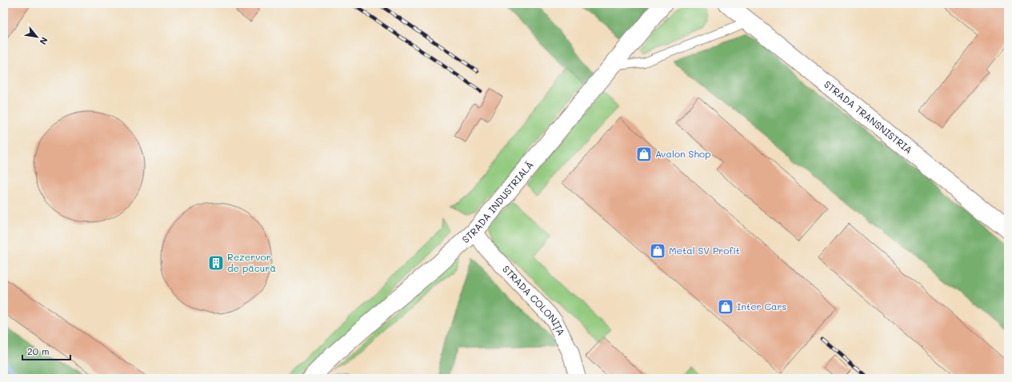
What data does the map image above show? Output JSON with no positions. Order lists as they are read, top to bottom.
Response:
{
  "streets": {
    "street": ["STRADA TRANSNISTRIA", "STRADA INDUSTRIALĂ", "STRADA COLONIȚA"]
  },
  "crossings": [
    ["STRADA INDUSTRIALĂ", "STRADA COLONIȚA"]
  ],
  "places": {
    "shop": ["Avalon Shop", "Metal SV Profit", "Inter Cars"],
    "building": ["Rezervor de păcură"]
  },
  "scale_bar": "20 m",
  "north": "bottom right"
}
